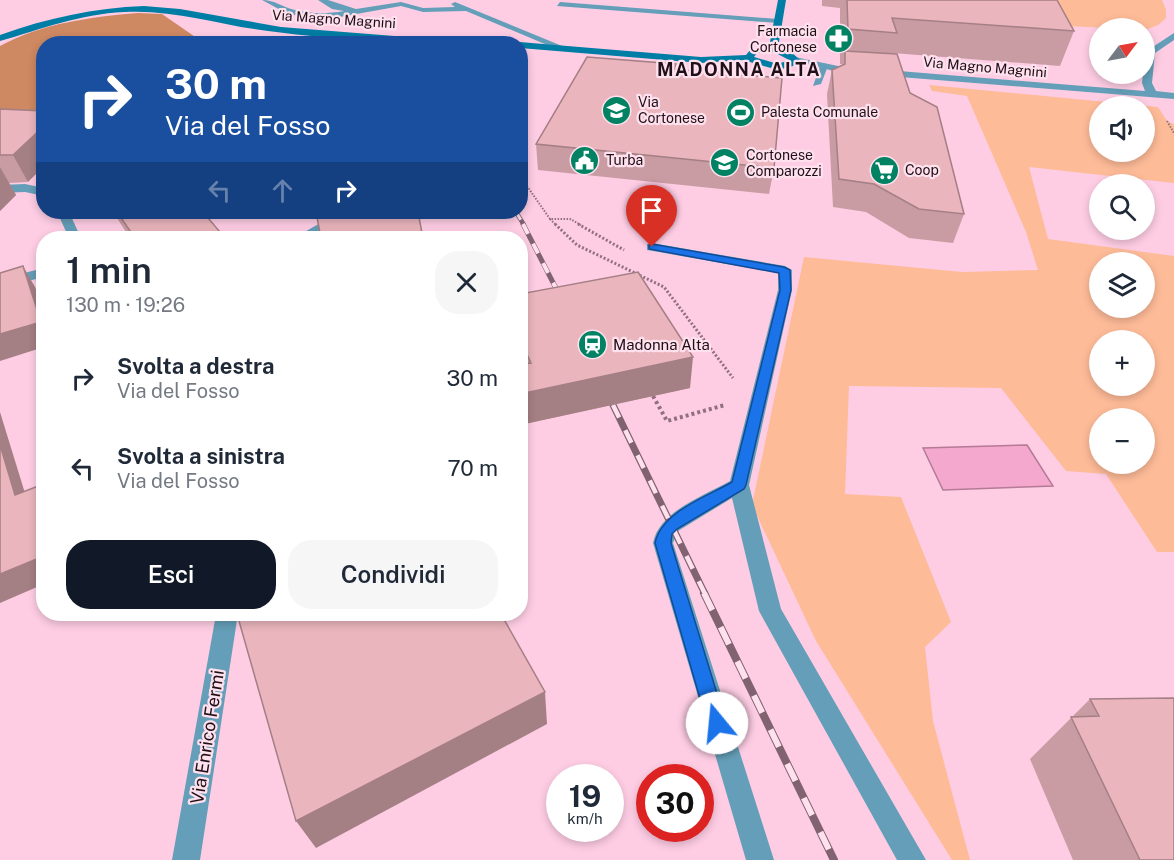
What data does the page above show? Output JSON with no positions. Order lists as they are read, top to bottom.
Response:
{
  "streets": {
    "street": ["Via Magno Magnini", "Via Enrico Fermi"]
  },
  "districts": ["MADONNA ALTA"],
  "places": {
    "pharmacy": ["Farmacia Cortonese"],
    "school or university": ["Via Cortonese", "Cortonese Comparozzi"],
    "sports": ["Palesta Comunale"],
    "public building": ["Turba"],
    "supermarket": ["Coop"],
    "station": ["Madonna Alta"]
  },
  "north": "top right",
  "page": {
    "map_buttons": ["+", "−"],
    "turn": ["30 m", "Via del Fosso"],
    "heading": ["1 min", "130 m · 19:26"],
    "list": [
      {
        "name": "Svolta a destra",
        "note": "Via del Fosso",
        "value": "30 m"
      },
      {
        "name": "Svolta a sinistra",
        "note": "Via del Fosso",
        "value": "70 m"
      }
    ],
    "buttons": ["Esci", "Condividi"],
    "speed": "19 km/h",
    "limit": "30"
  }
}
